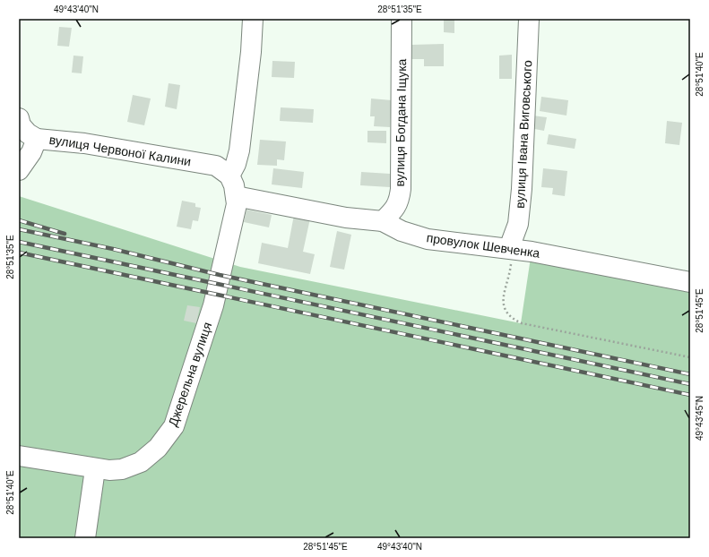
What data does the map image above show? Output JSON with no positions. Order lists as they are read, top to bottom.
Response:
{
  "streets": {
    "street": [
      "вулиця Богдана Іщука",
      "вулиця Івана Виговського",
      "вулиця Червоної Калини",
      "провулок Шевченка",
      "Джерельна вулиця"
    ]
  },
  "crossings": [
    ["вулиця Богдана Іщука", "провулок Шевченка"],
    ["вулиця Івана Виговського", "провулок Шевченка"],
    ["вулиця Червоної Калини", "Джерельна вулиця"],
    ["провулок Шевченка", "Джерельна вулиця"]
  ],
  "coordinates": [
    "49°43'40\"N",
    "28°51'35\"E",
    "28°51'40\"E",
    "28°51'45\"E",
    "49°43'45\"N"
  ]
}
